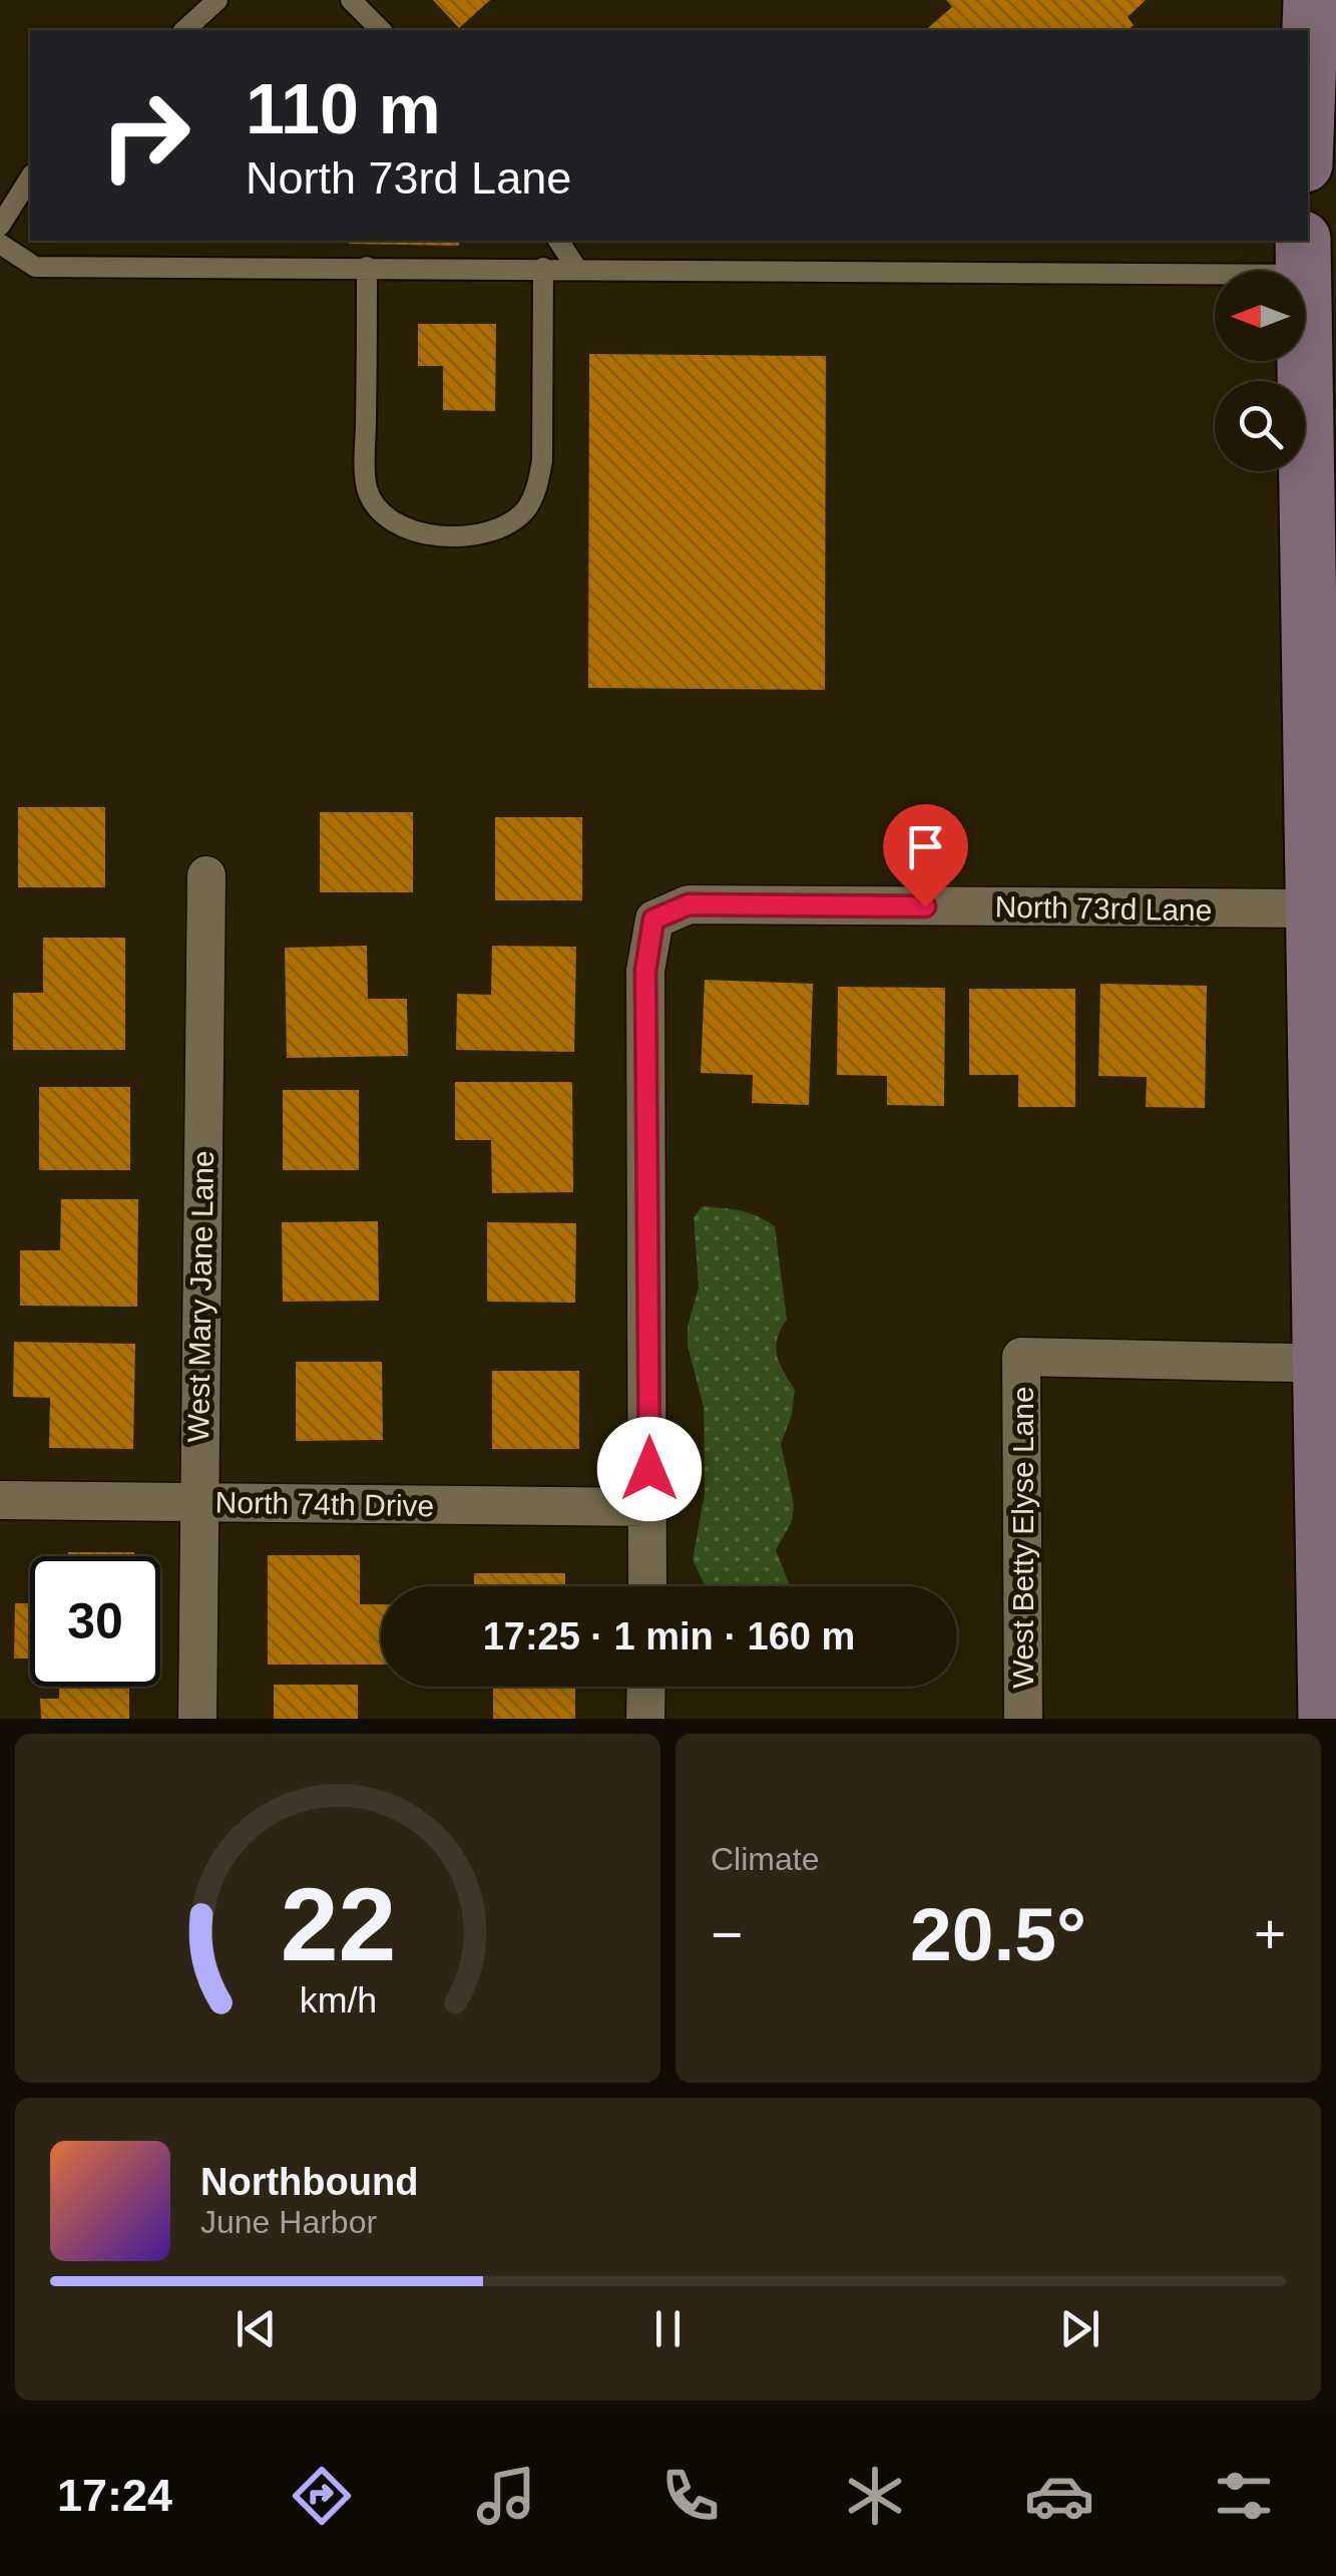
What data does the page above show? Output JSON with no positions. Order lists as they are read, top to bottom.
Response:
{
  "streets": {
    "street": [
      "North 73rd Lane",
      "West Mary Jane Lane",
      "North 74th Drive",
      "West Betty Elyse Lane"
    ]
  },
  "crossings": [
    ["North 73rd Lane", "North 74th Drive"],
    ["West Mary Jane Lane", "North 74th Drive"]
  ],
  "north": "left",
  "page": {
    "turn": ["110 m", "North 73rd Lane"],
    "limit": "30",
    "trip": "17:25 · 1 min · 160 m",
    "tile": "Climate",
    "heat": ["−", "20.5°", "+"],
    "song": ["Northbound", "June Harbor"],
    "tabs": "17:24",
    "gauge": ["22", "km/h"]
  }
}
